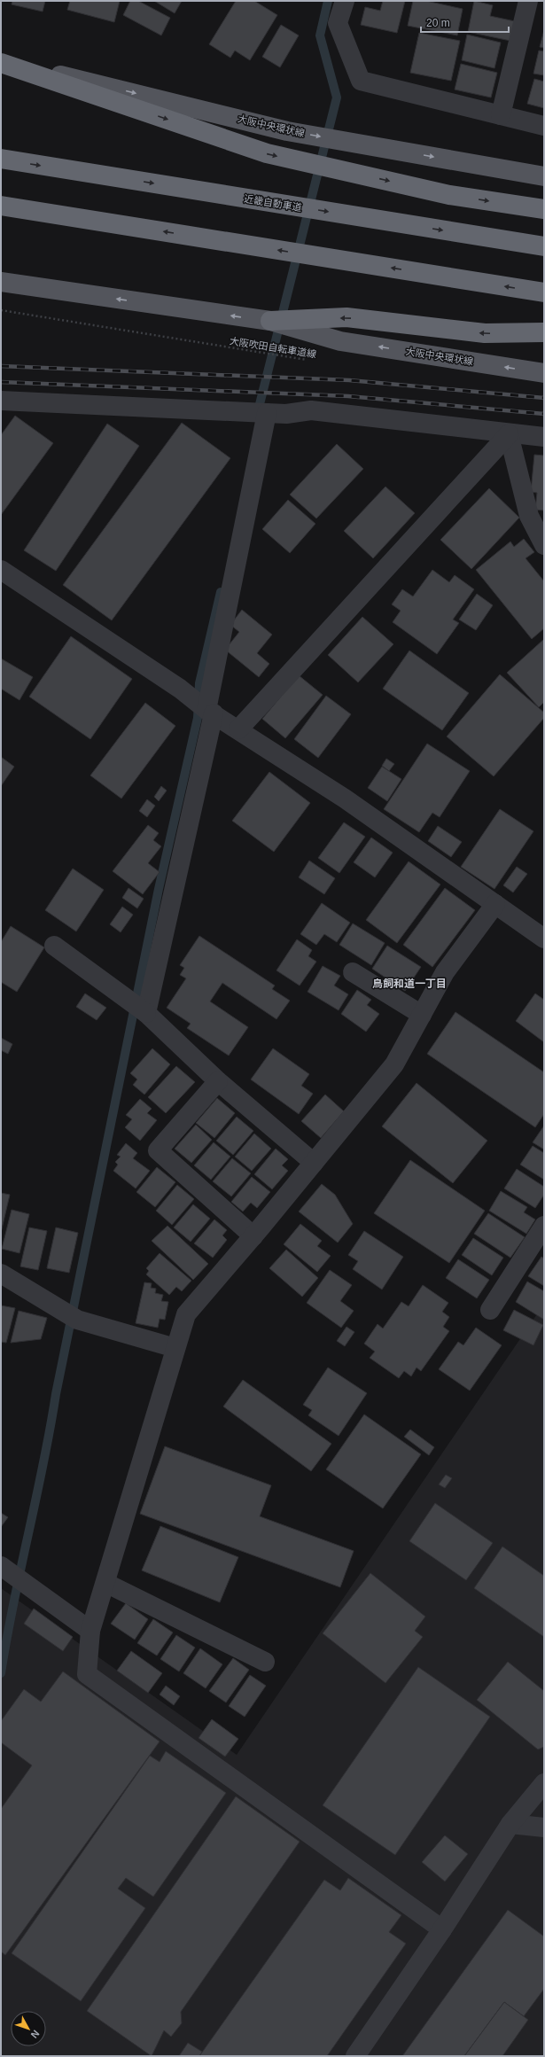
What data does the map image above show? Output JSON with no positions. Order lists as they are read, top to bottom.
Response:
{
  "streets": {
    "highway": ["近畿自動車道"],
    "main road": ["大阪中央環状線"],
    "path": ["大阪吹田自転車道線"]
  },
  "districts": ["鳥飼和道一丁目"],
  "scale_bar": "20 m",
  "north": "bottom right"
}
